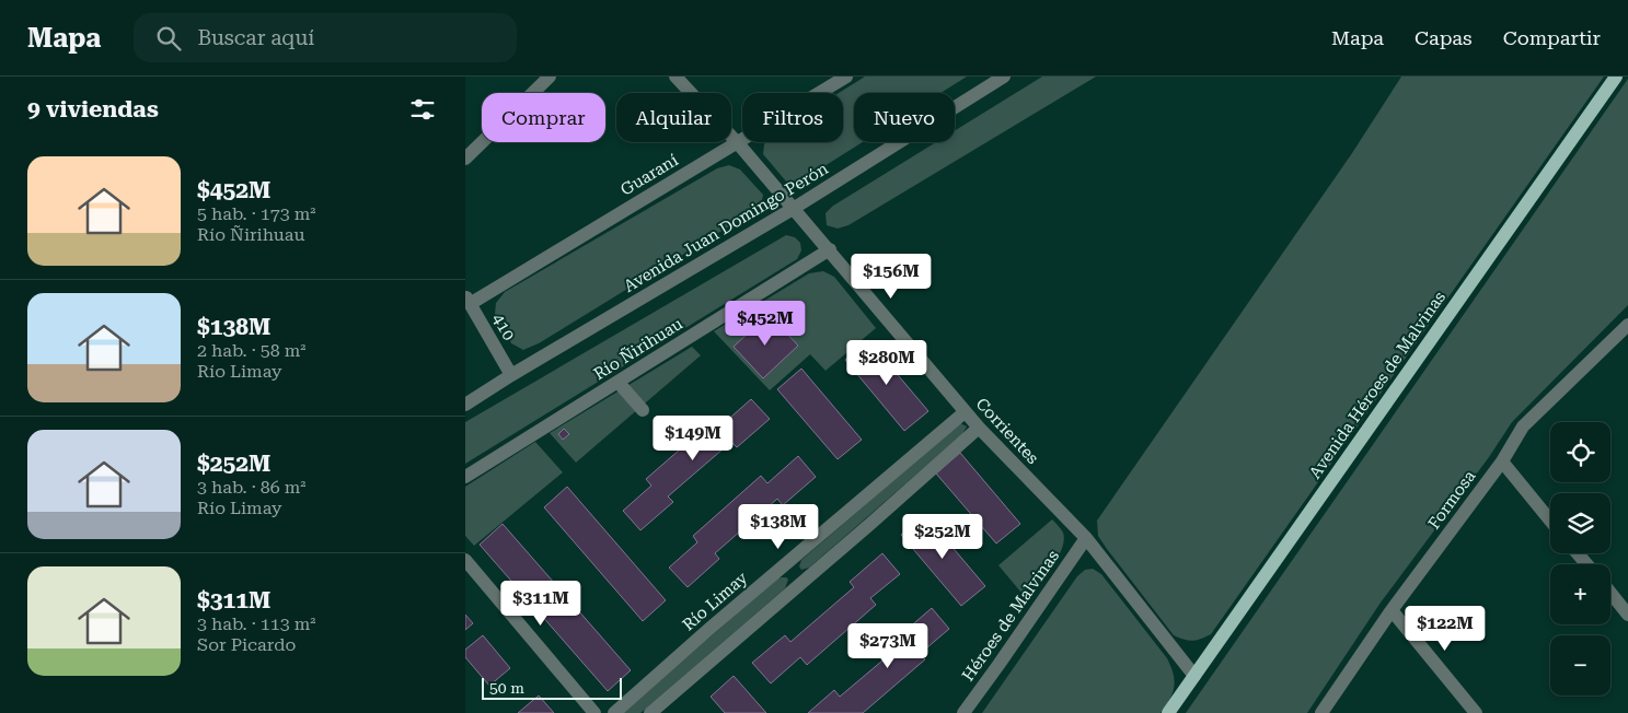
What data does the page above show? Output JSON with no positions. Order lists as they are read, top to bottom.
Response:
{
  "streets": {
    "main road": ["Avenida Héroes de Malvinas"],
    "street": [
      "Guaraní",
      "Avenida Juan Domingo Perón",
      "410",
      "Río Ñirihuau",
      "Corrientes",
      "Formosa",
      "Río Limay",
      "Héroes de Malvinas"
    ]
  },
  "crossings": [
    ["Guaraní", "410"],
    ["Guaraní", "Corrientes"],
    ["Avenida Juan Domingo Perón", "410"],
    ["Avenida Juan Domingo Perón", "Corrientes"],
    ["Río Ñirihuau", "Corrientes"],
    ["Avenida Héroes de Malvinas", "Corrientes"],
    ["Corrientes", "Río Limay"],
    ["Corrientes", "Héroes de Malvinas"]
  ],
  "scale_bar": "50 m",
  "page": {
    "header": "Mapa",
    "search": "Buscar aquí",
    "nav": ["Mapa", "Capas", "Compartir"],
    "heading": "9 viviendas",
    "chip": [
      "Comprar",
      "Alquilar",
      "Filtros",
      "Nuevo"
    ],
    "list": [
      {
        "name": "$452M",
        "note": "5 hab. · 173 m² · Río Ñirihuau"
      },
      {
        "name": "$138M",
        "note": "2 hab. · 58 m² · Río Limay"
      },
      {
        "name": "$252M",
        "note": "3 hab. · 86 m² · Río Limay"
      },
      {
        "name": "$311M",
        "note": "3 hab. · 113 m² · Sor Picardo"
      }
    ],
    "price": [
      "$156M",
      "$452M",
      "$280M",
      "$149M",
      "$138M",
      "$252M",
      "$311M",
      "$122M",
      "$273M"
    ],
    "map_buttons": ["+", "−"],
    "scale": "50 m"
  }
}
